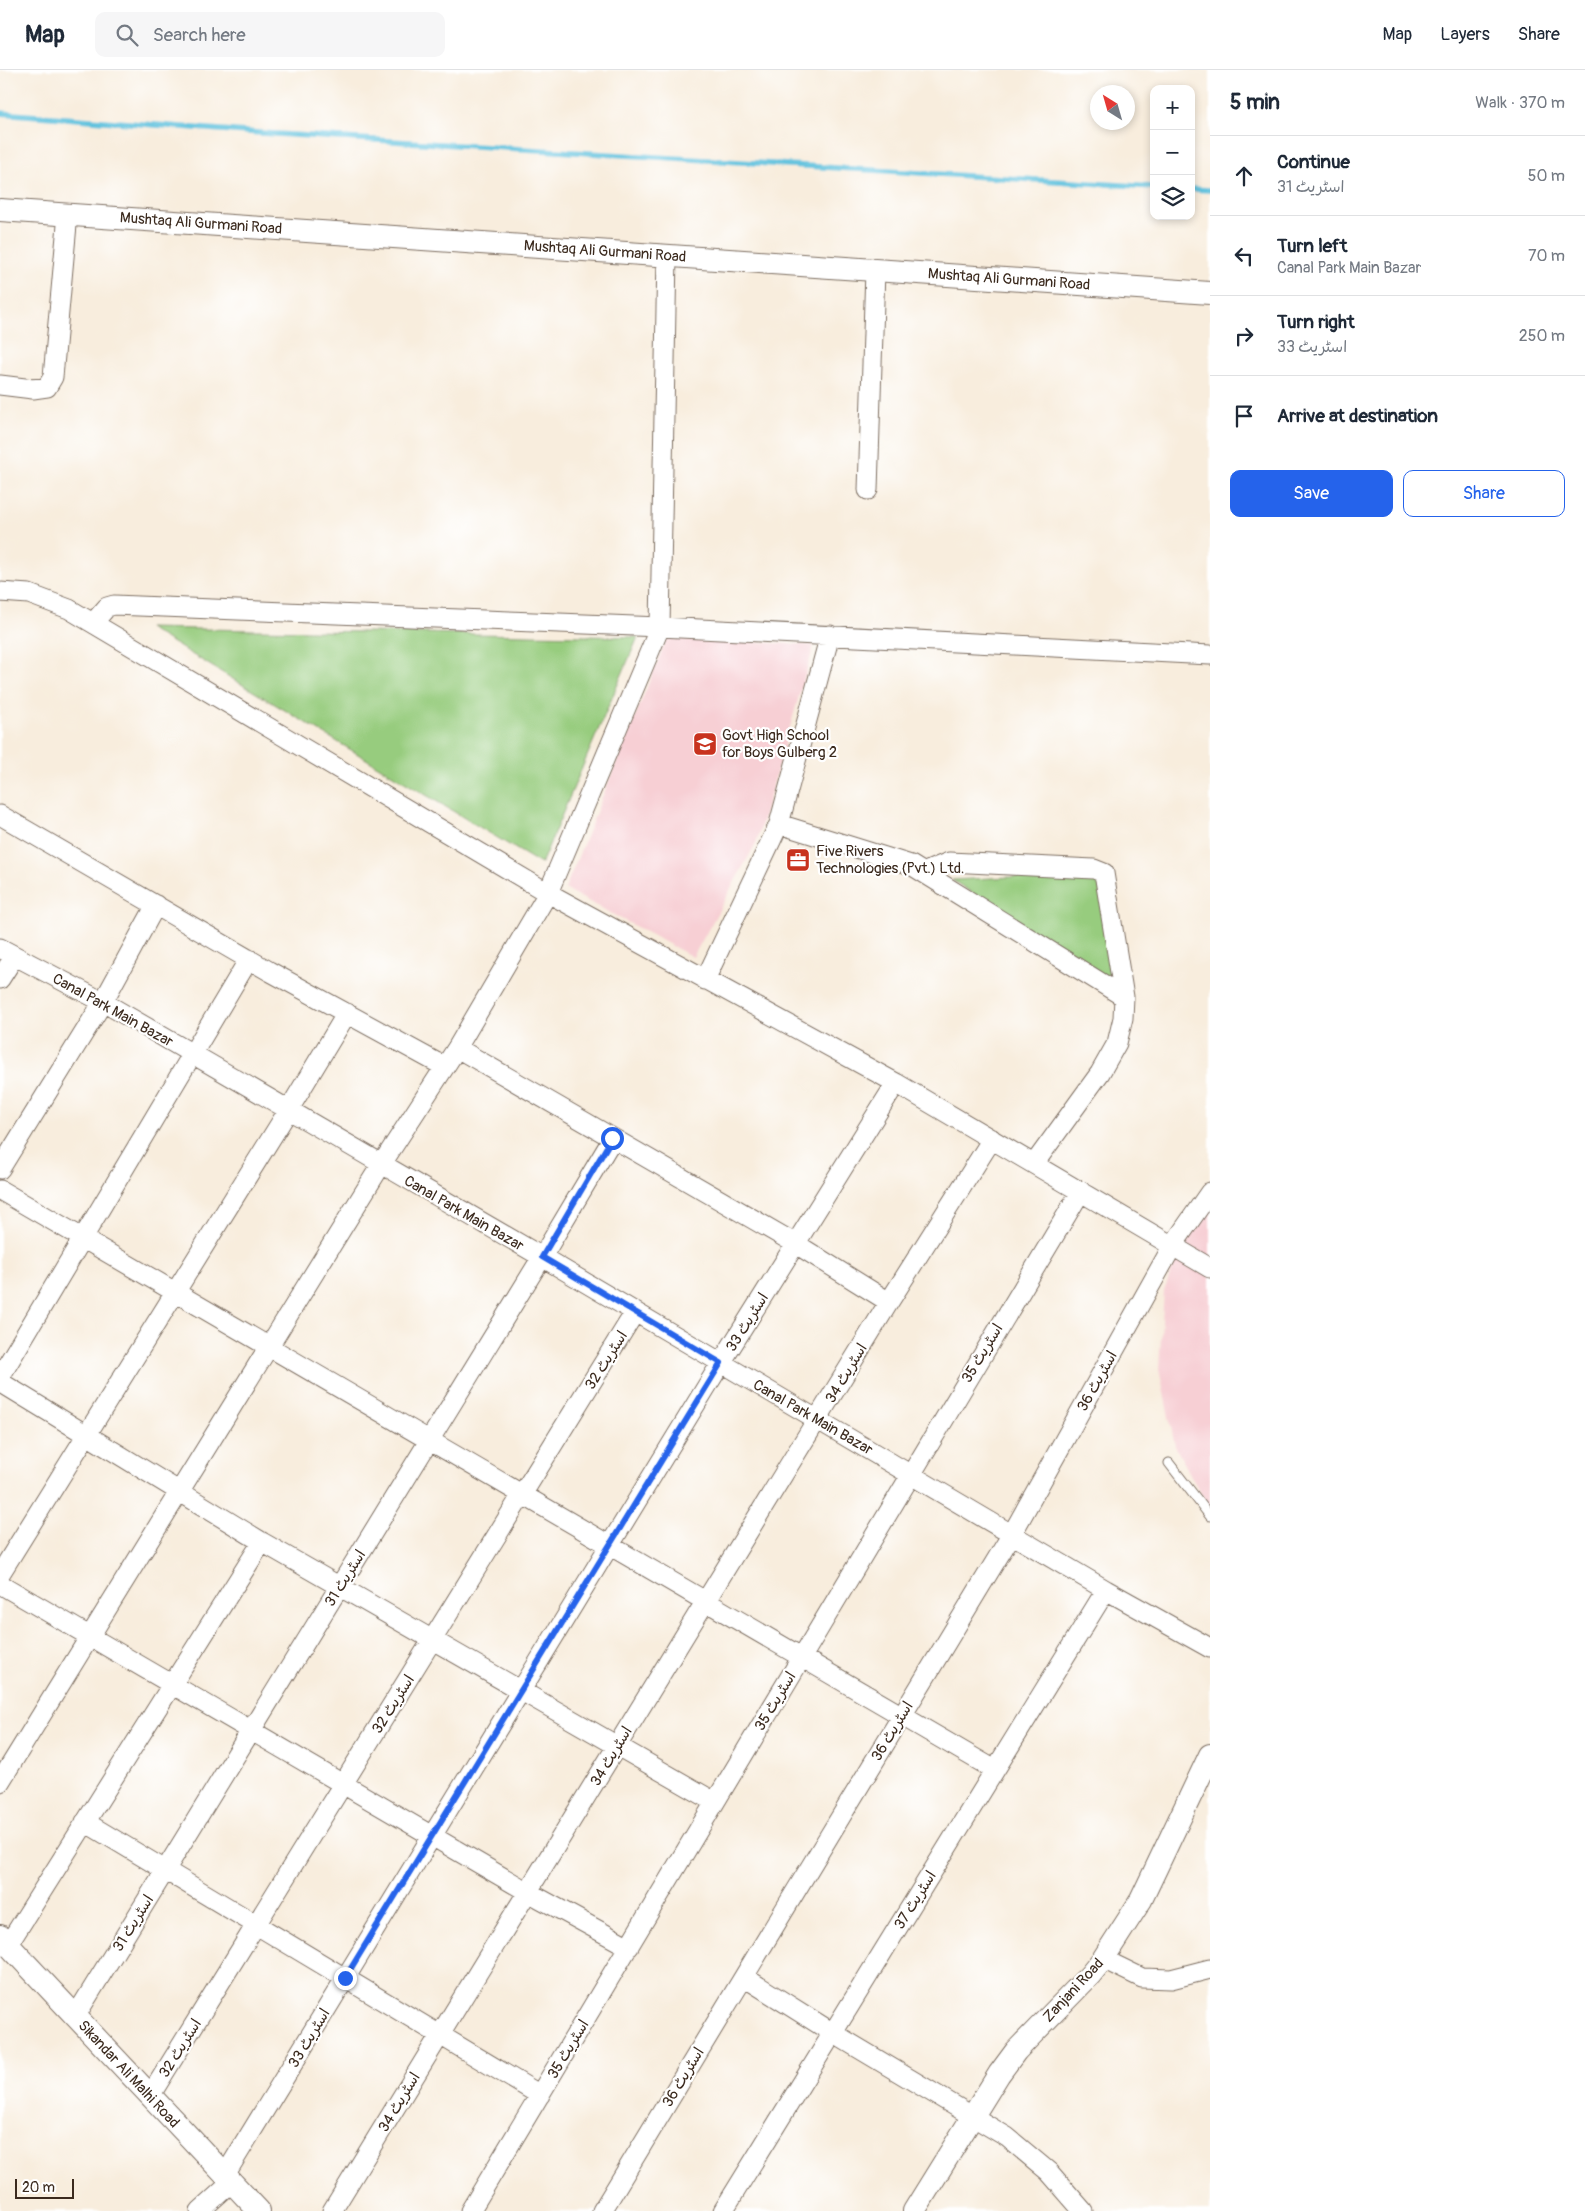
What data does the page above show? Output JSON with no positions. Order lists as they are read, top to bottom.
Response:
{
  "streets": {
    "street": [
      "Mushtaq Ali Gurmani Road",
      "Canal Park Main Bazar",
      "اسٹریٹ 33",
      "اسٹریٹ 35",
      "اسٹریٹ 32",
      "اسٹریٹ 34",
      "اسٹریٹ 36",
      "اسٹریٹ 31",
      "اسٹریٹ 37",
      "Zanjani Road",
      "Sikandar Ali Malhi Road"
    ]
  },
  "crossings": [
    ["Canal Park Main Bazar", "اسٹریٹ 33"],
    ["Canal Park Main Bazar", "اسٹریٹ 35"],
    ["Canal Park Main Bazar", "اسٹریٹ 32"],
    ["Canal Park Main Bazar", "اسٹریٹ 34"],
    ["Canal Park Main Bazar", "اسٹریٹ 36"],
    ["Canal Park Main Bazar", "اسٹریٹ 31"],
    ["Canal Park Main Bazar", "اسٹریٹ 37"],
    ["اسٹریٹ 33", "Sikandar Ali Malhi Road"],
    ["اسٹریٹ 32", "Sikandar Ali Malhi Road"],
    ["اسٹریٹ 31", "Sikandar Ali Malhi Road"]
  ],
  "places": {
    "school or university": ["Govt High School for Boys Gulberg 2"],
    "office": ["Five Rivers Technologies (Pvt.) Ltd."]
  },
  "scale_bar": "20 m",
  "north": "top left",
  "page": {
    "header": "Map",
    "search": "Search here",
    "nav": ["Map", "Layers", "Share"],
    "heading": ["5 min", "Walk · 370 m"],
    "map_buttons": ["+", "−"],
    "list": [
      ["Continue", "اسٹریٹ 31", "50 m"],
      ["Turn left", "Canal Park Main Bazar", "70 m"],
      ["Turn right", "اسٹریٹ 33", "250 m"],
      "Arrive at destination"
    ],
    "buttons": ["Save", "Share"],
    "scale": "20 m"
  }
}
